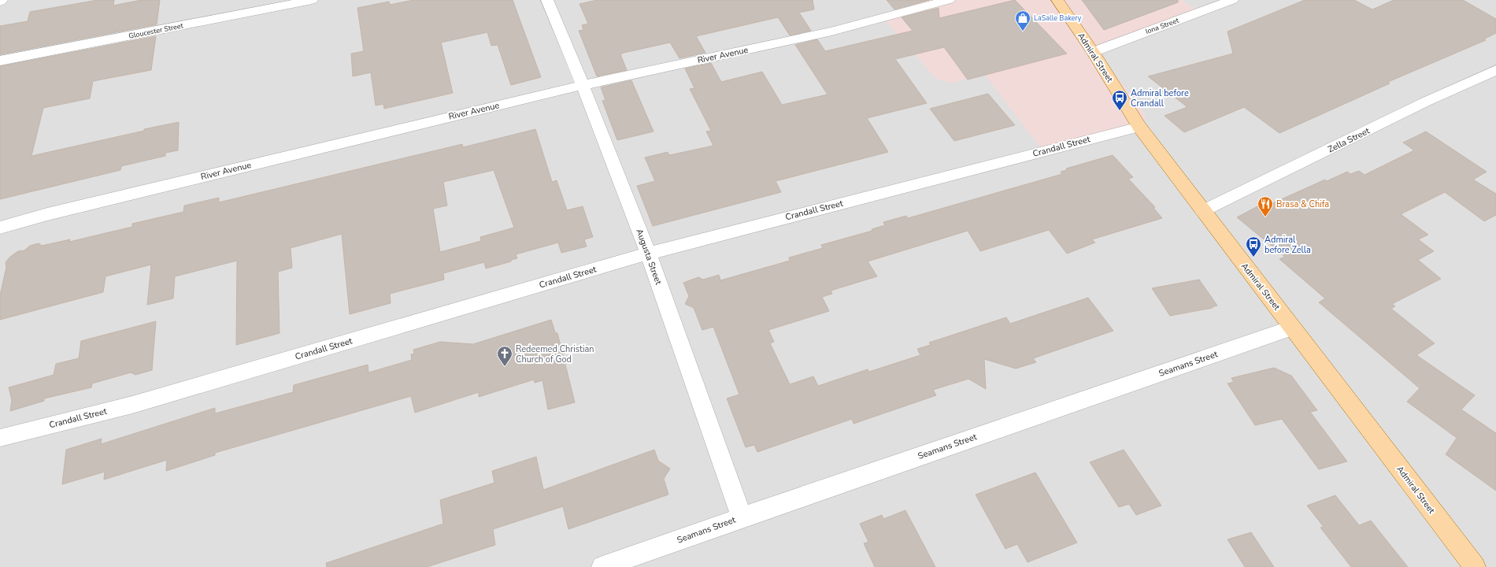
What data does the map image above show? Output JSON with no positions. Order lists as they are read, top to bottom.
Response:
{
  "streets": {
    "main road": ["Admiral Street"],
    "street": [
      "Iona Street",
      "Gloucester Street",
      "River Avenue",
      "Zella Street",
      "Crandall Street",
      "Augusta Street",
      "Seamans Street"
    ]
  },
  "crossings": [
    ["Iona Street", "Admiral Street"],
    ["River Avenue", "Augusta Street"],
    ["Admiral Street", "Zella Street"],
    ["Admiral Street", "Crandall Street"],
    ["Admiral Street", "Seamans Street"],
    ["Crandall Street", "Augusta Street"],
    ["Augusta Street", "Seamans Street"]
  ],
  "places": {
    "shop": ["LaSalle Bakery"],
    "bus stop": ["Admiral before Crandall", "Admiral before Zella"],
    "restaurant": ["Brasa & Chifa"],
    "church": ["Redeemed Christian Church of God"]
  }
}
